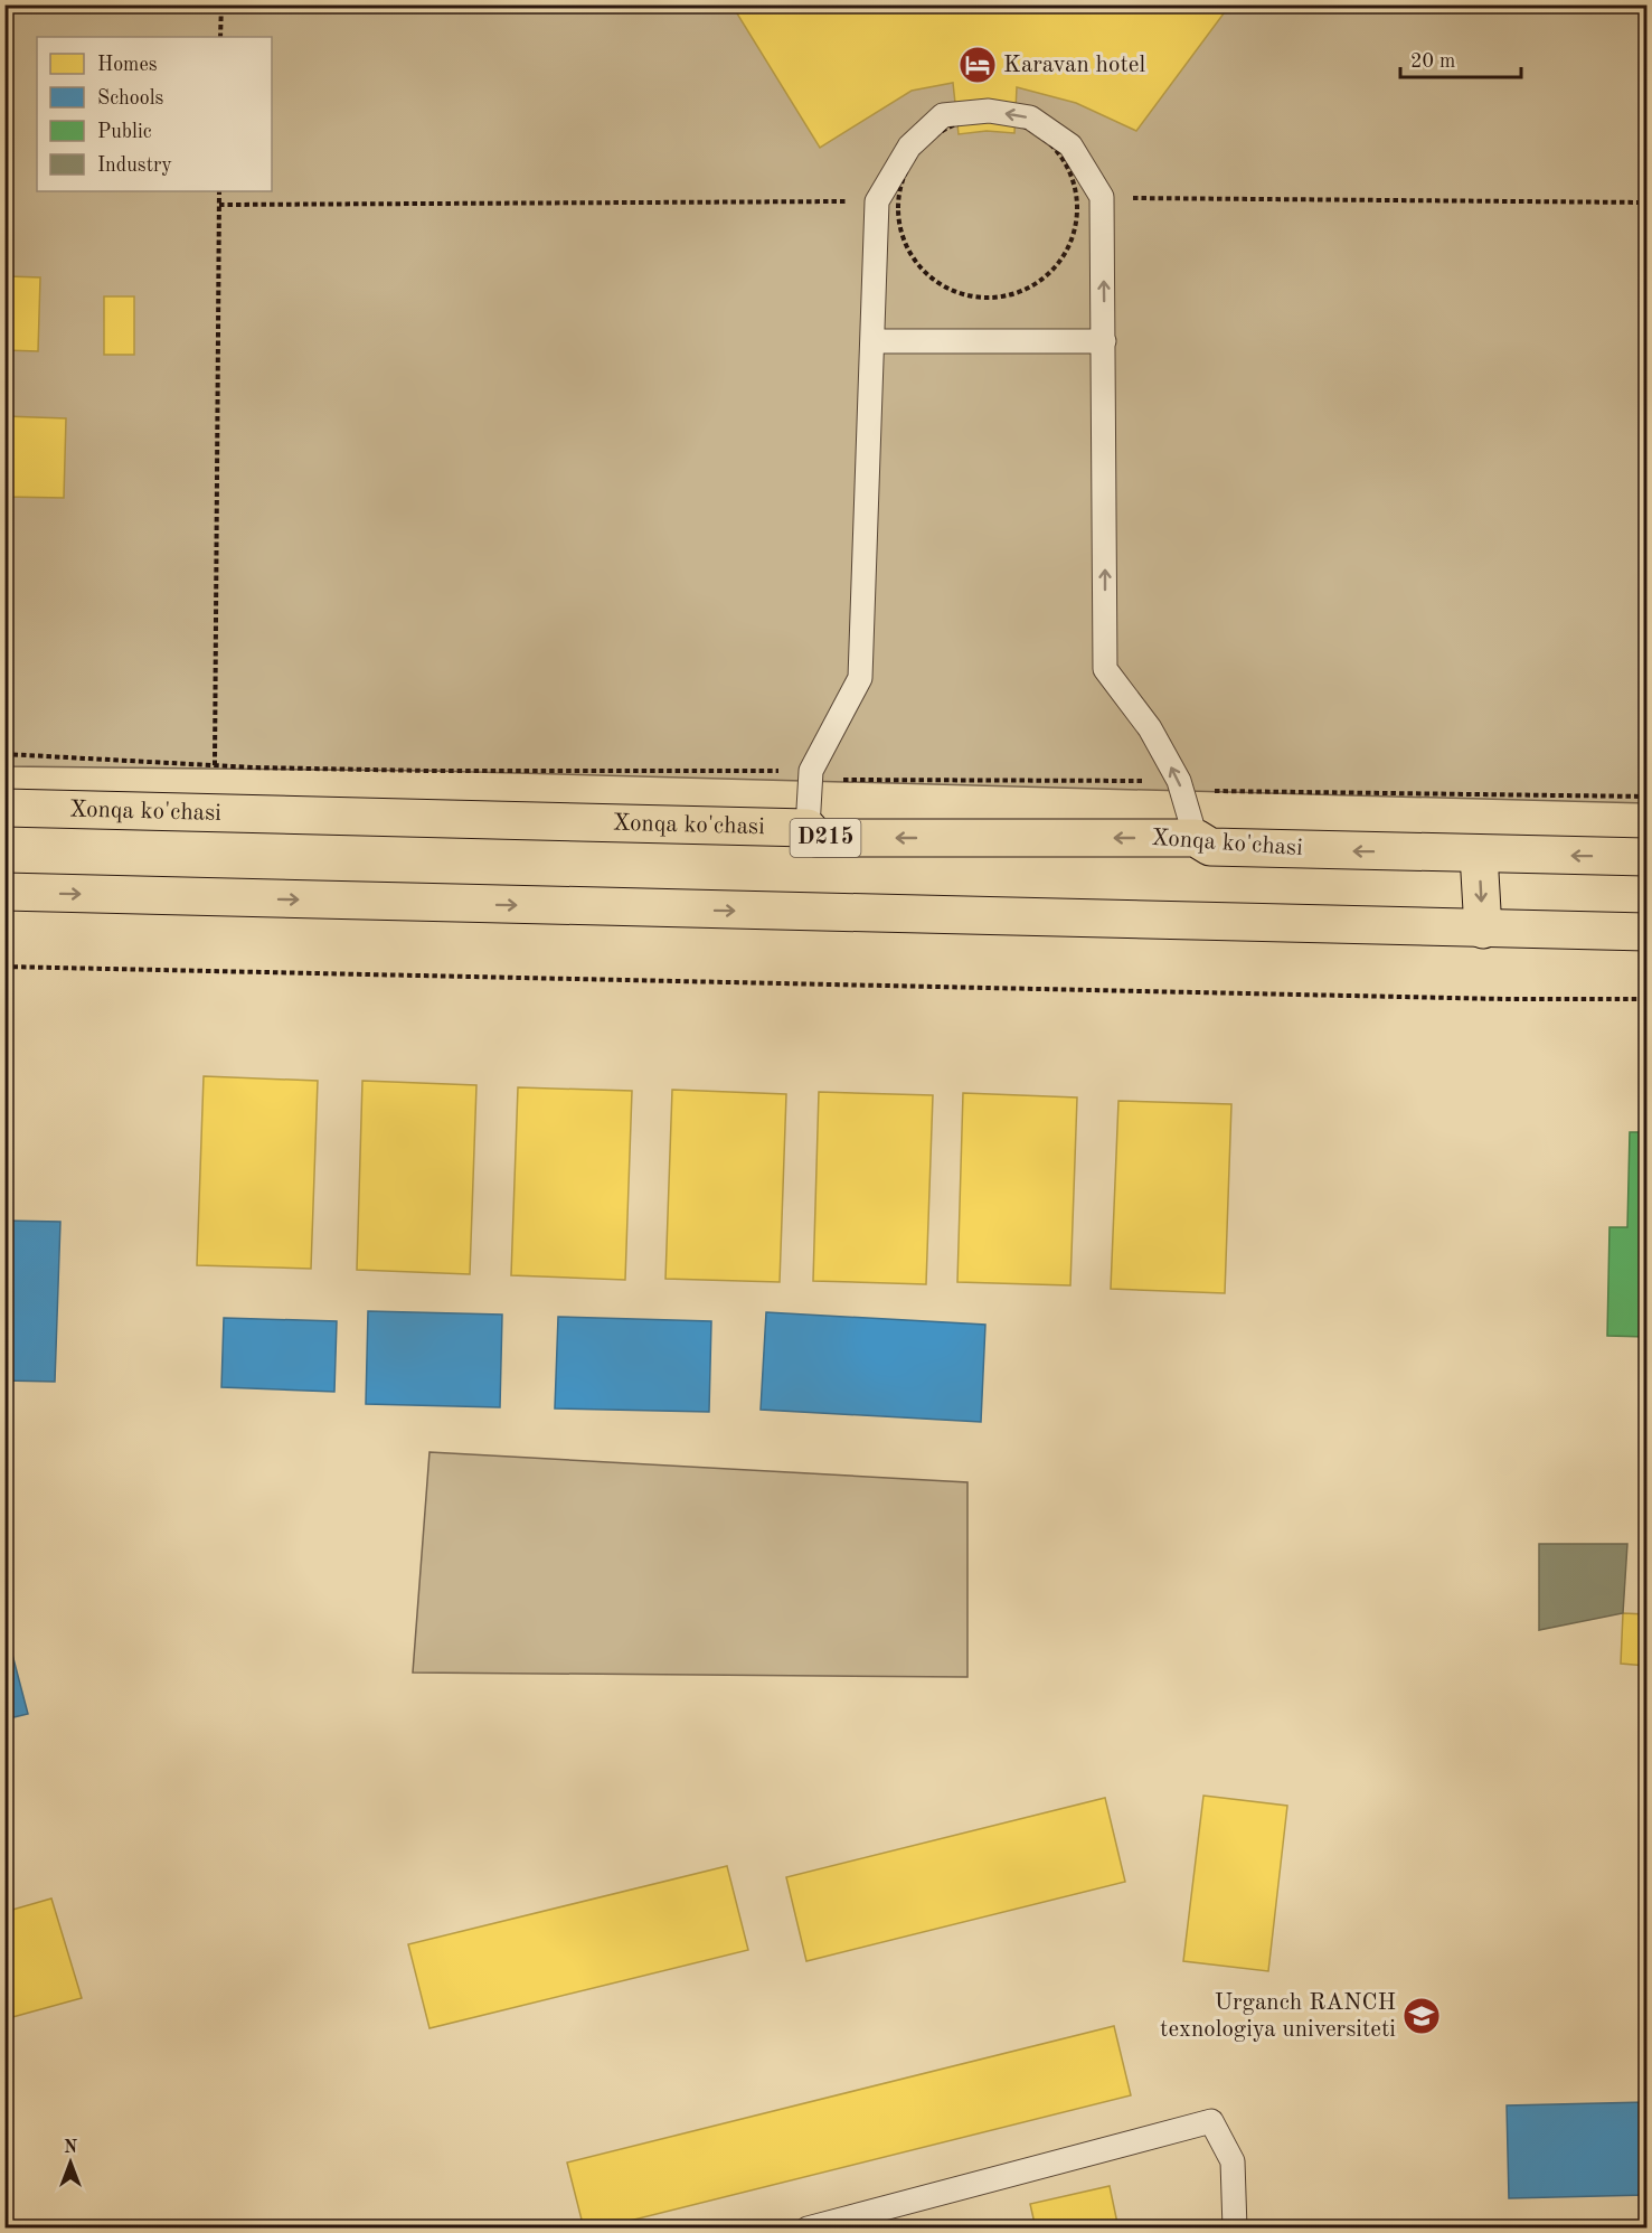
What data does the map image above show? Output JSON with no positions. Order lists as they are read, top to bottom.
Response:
{
  "streets": {
    "main road": ["Xonqa ko'chasi", "D215"]
  },
  "places": {
    "hotel": ["Karavan hotel"],
    "school or university": ["Urganch RANCH texnologiya universiteti"]
  },
  "legend": [
    "Homes",
    "Schools",
    "Public",
    "Industry"
  ],
  "scale_bar": "20 m",
  "north": "top"
}
